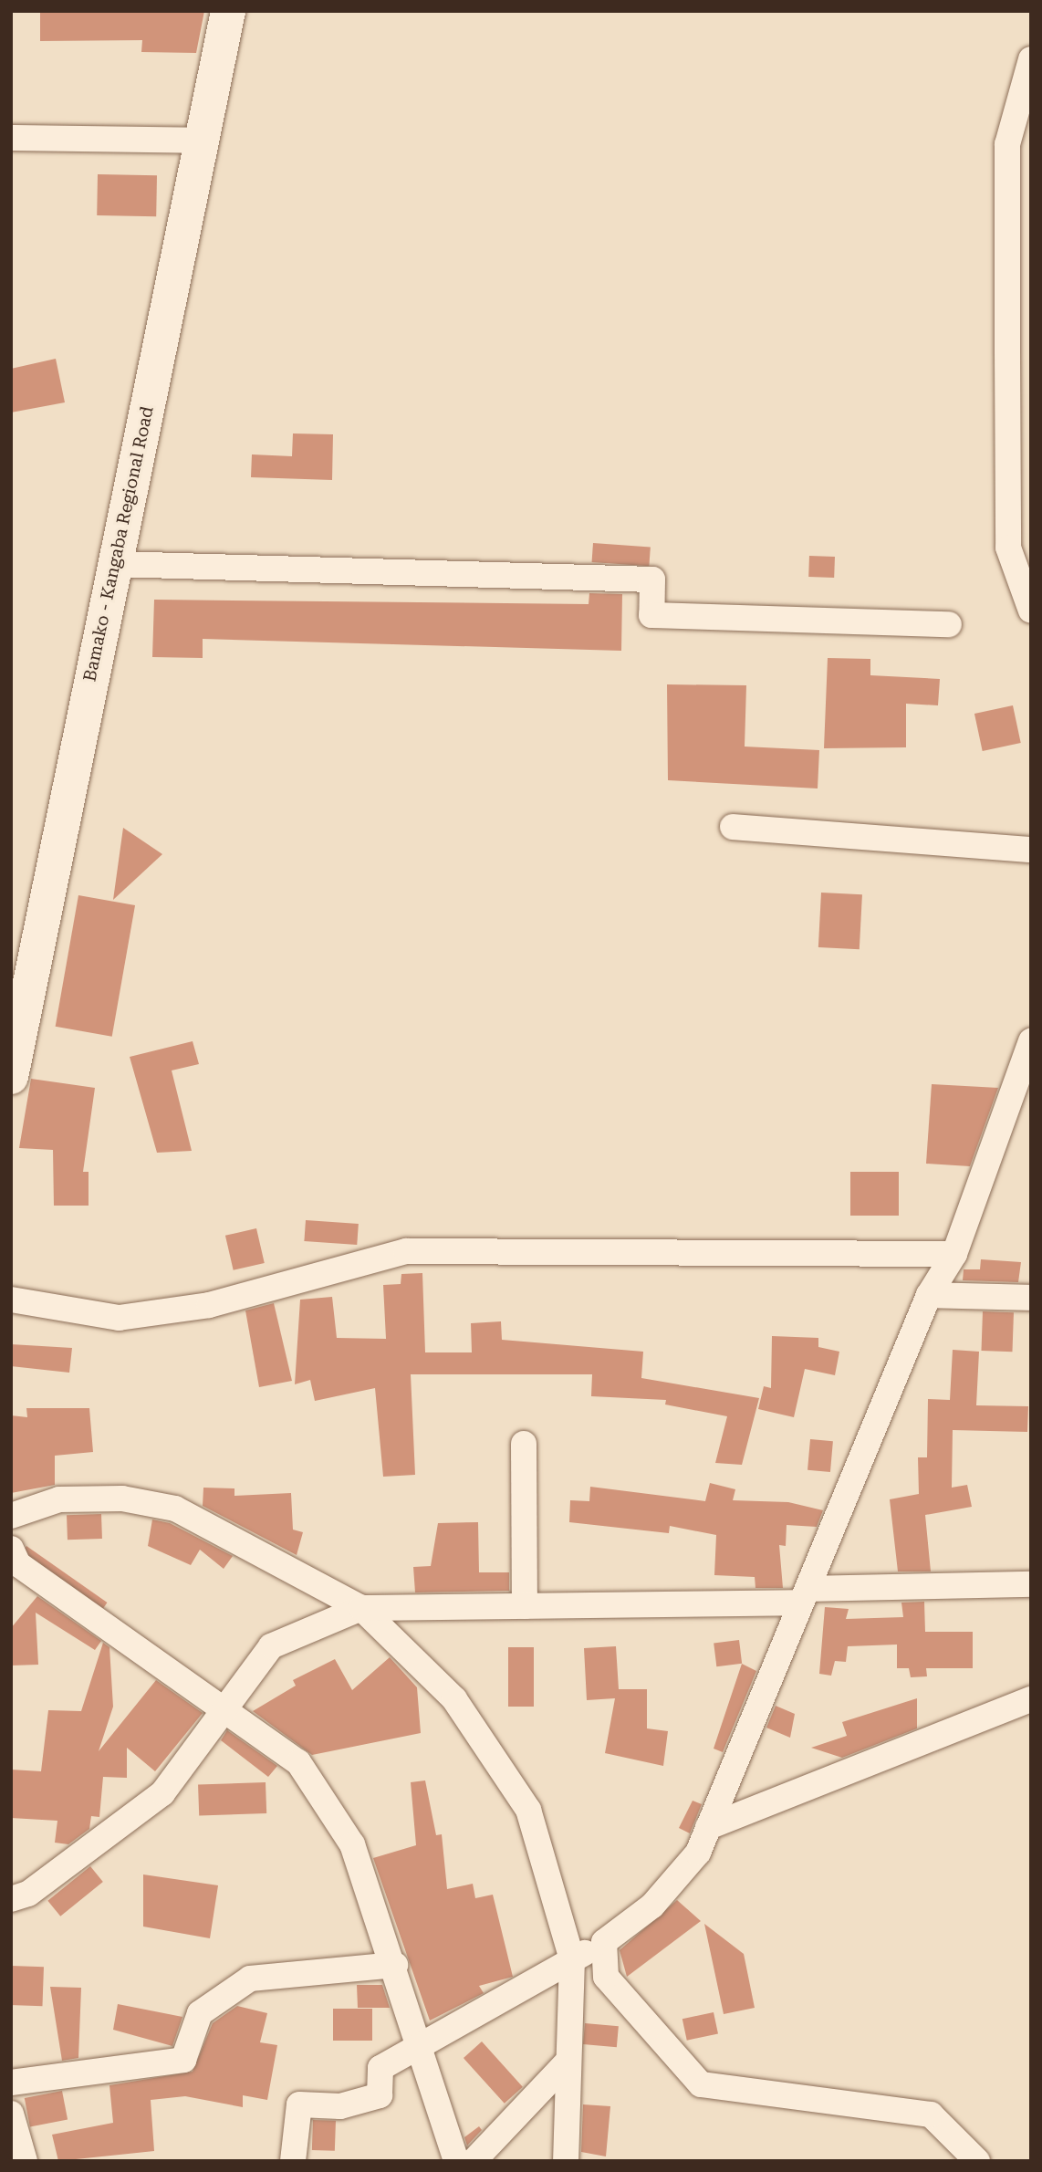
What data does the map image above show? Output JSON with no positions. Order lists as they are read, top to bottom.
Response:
{
  "streets": {
    "street": ["Bamako - Kangaba Regional Road"]
  }
}
